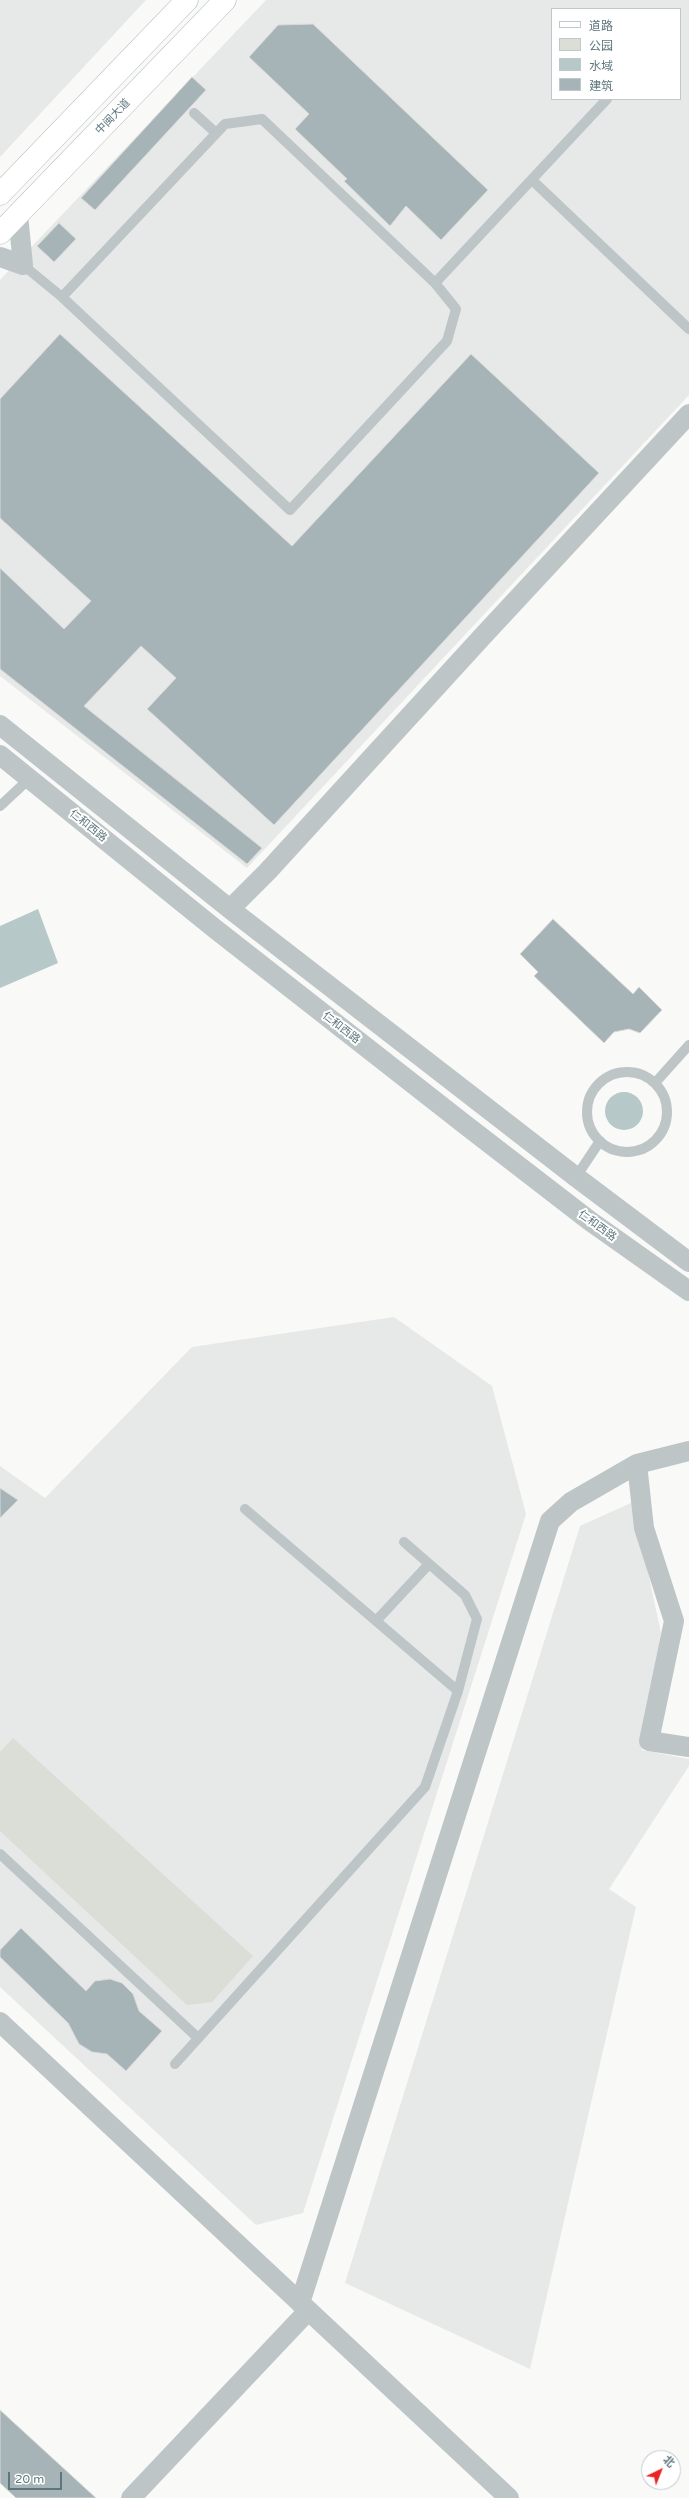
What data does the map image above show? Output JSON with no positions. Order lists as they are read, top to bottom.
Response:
{
  "streets": {
    "main road": ["中闽大道"],
    "street": ["仁和西路"]
  },
  "legend": [
    "道路",
    "公园",
    "水域",
    "建筑"
  ],
  "scale_bar": "20 m",
  "north": "top right"
}
